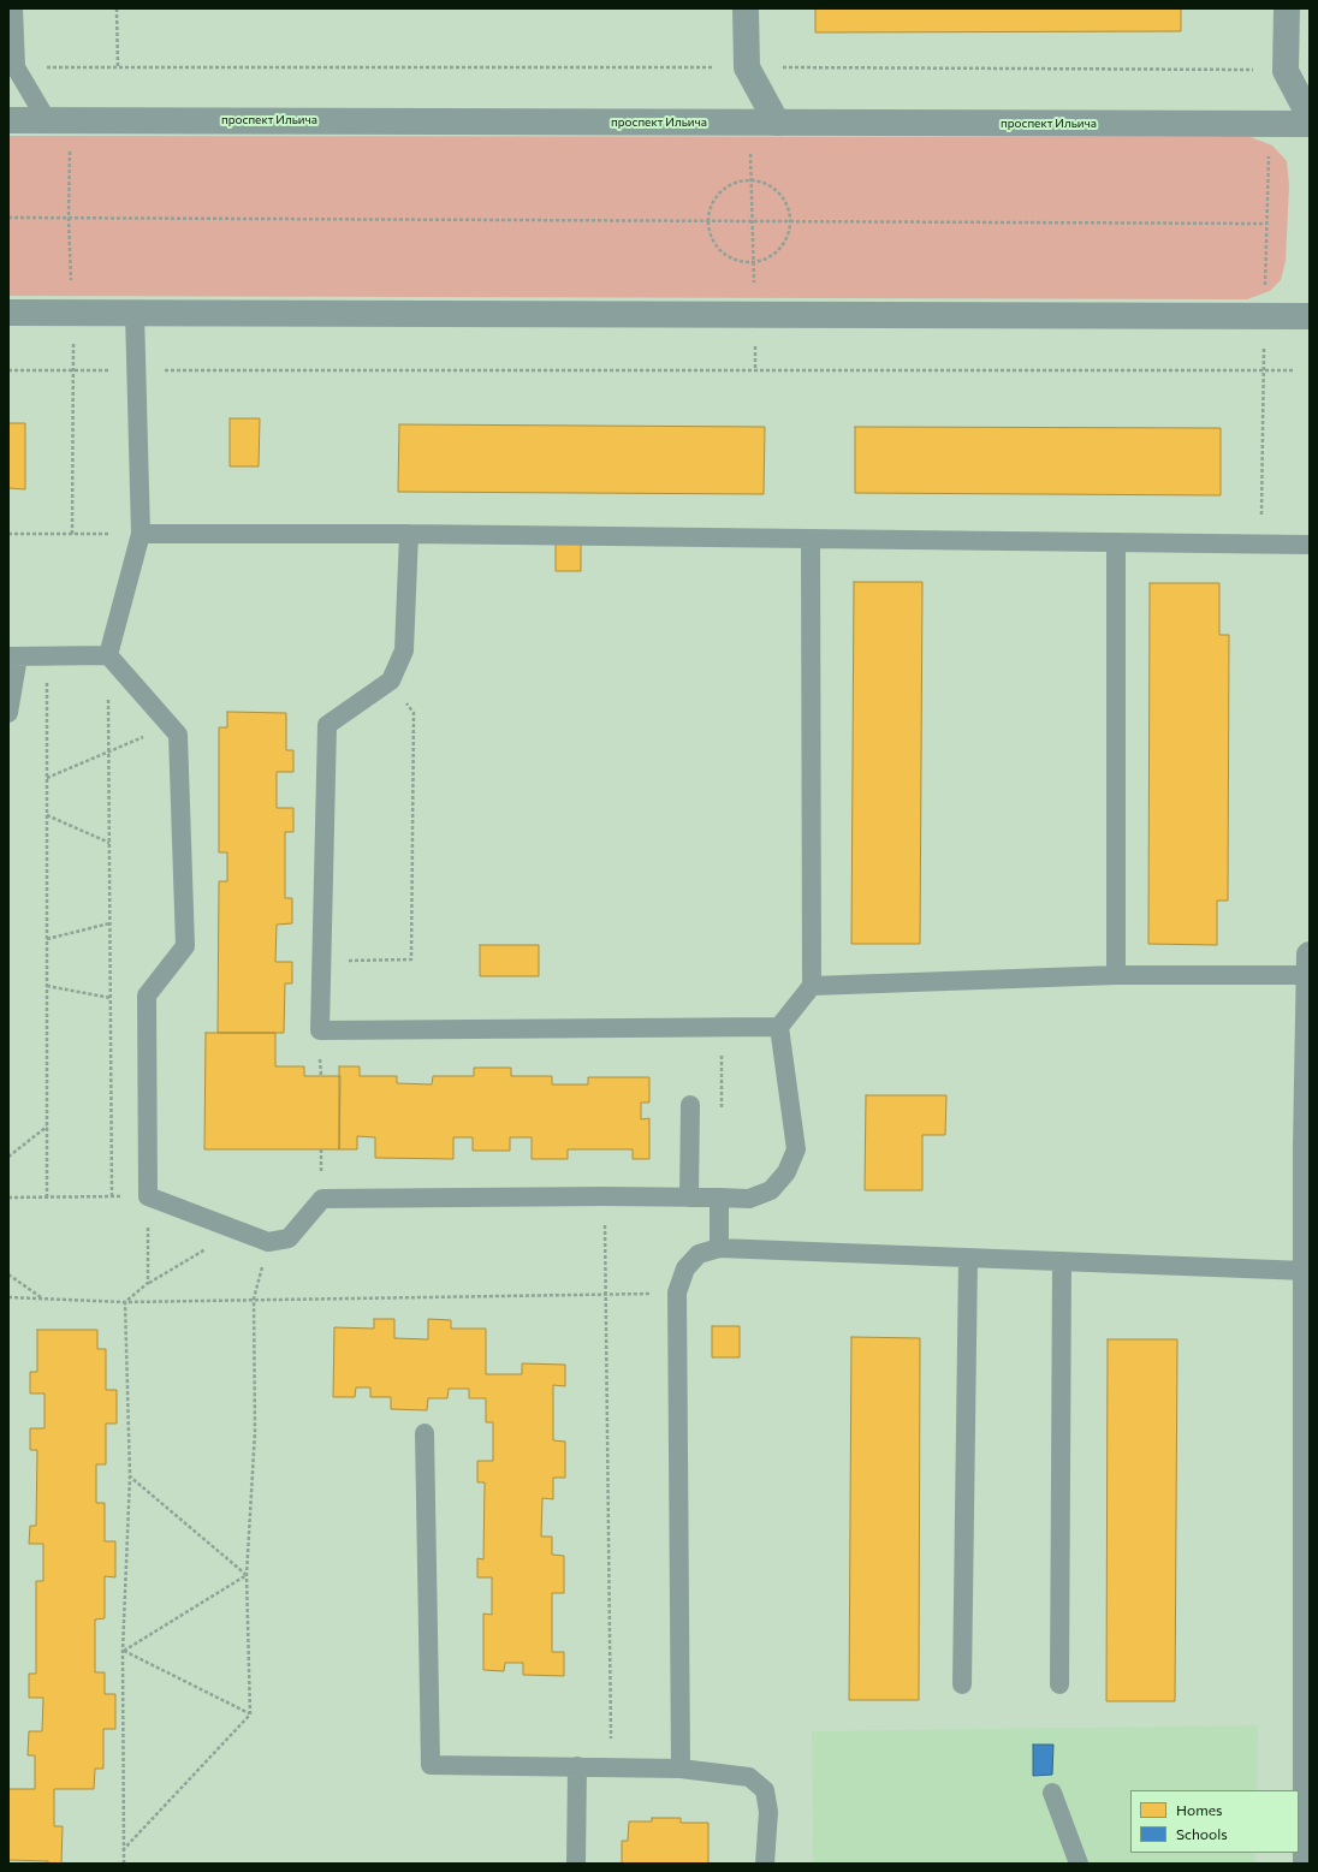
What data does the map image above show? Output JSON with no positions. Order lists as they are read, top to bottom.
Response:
{
  "streets": {
    "street": ["проспект Ильича"]
  },
  "legend": ["Homes", "Schools"]
}
